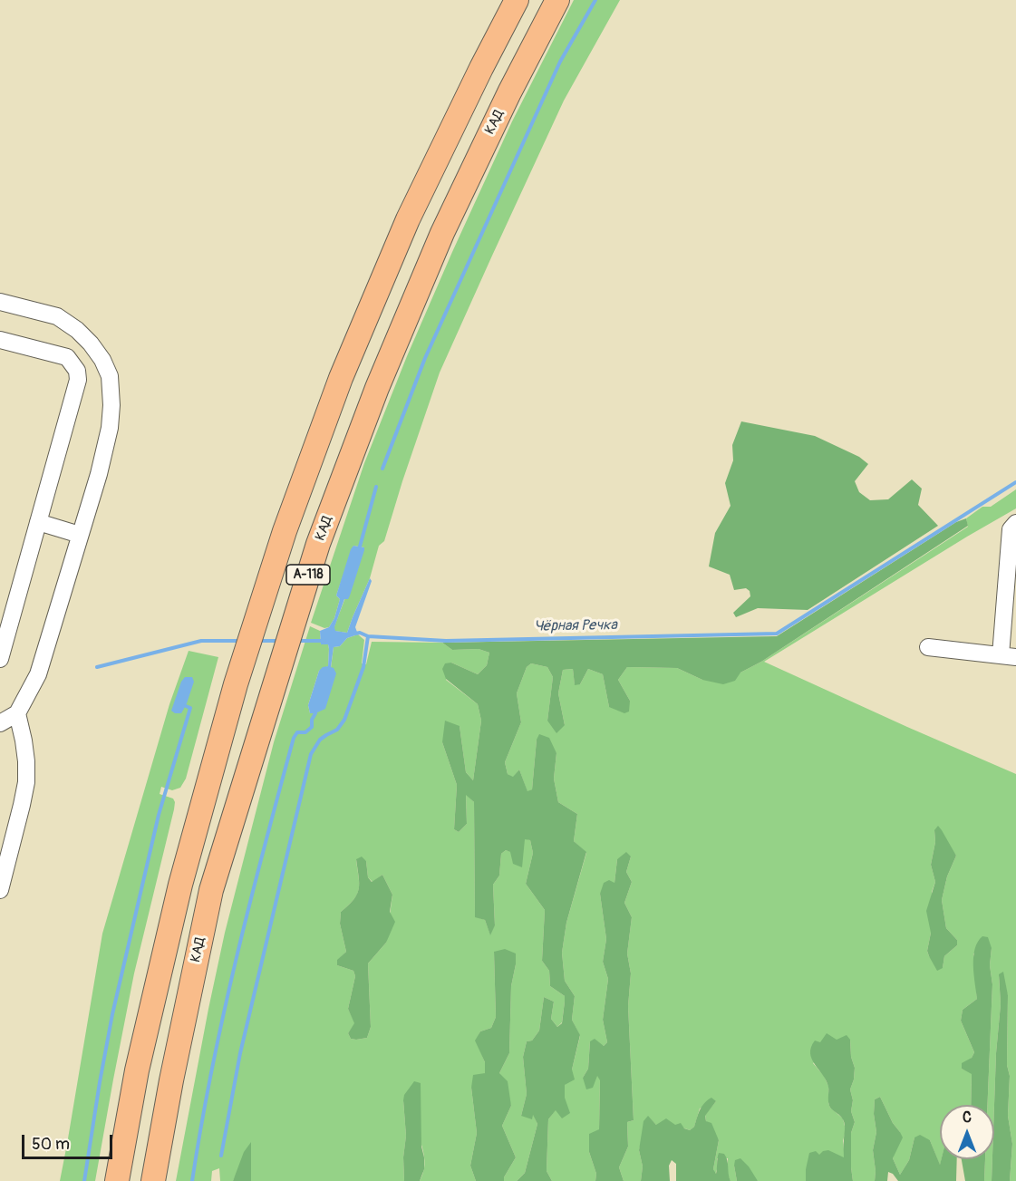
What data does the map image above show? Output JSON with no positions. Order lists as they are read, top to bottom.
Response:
{
  "streets": {
    "highway": ["КАД", "А-118"]
  },
  "water": ["Чёрная Речка"],
  "scale_bar": "50 m",
  "north": "top"
}
